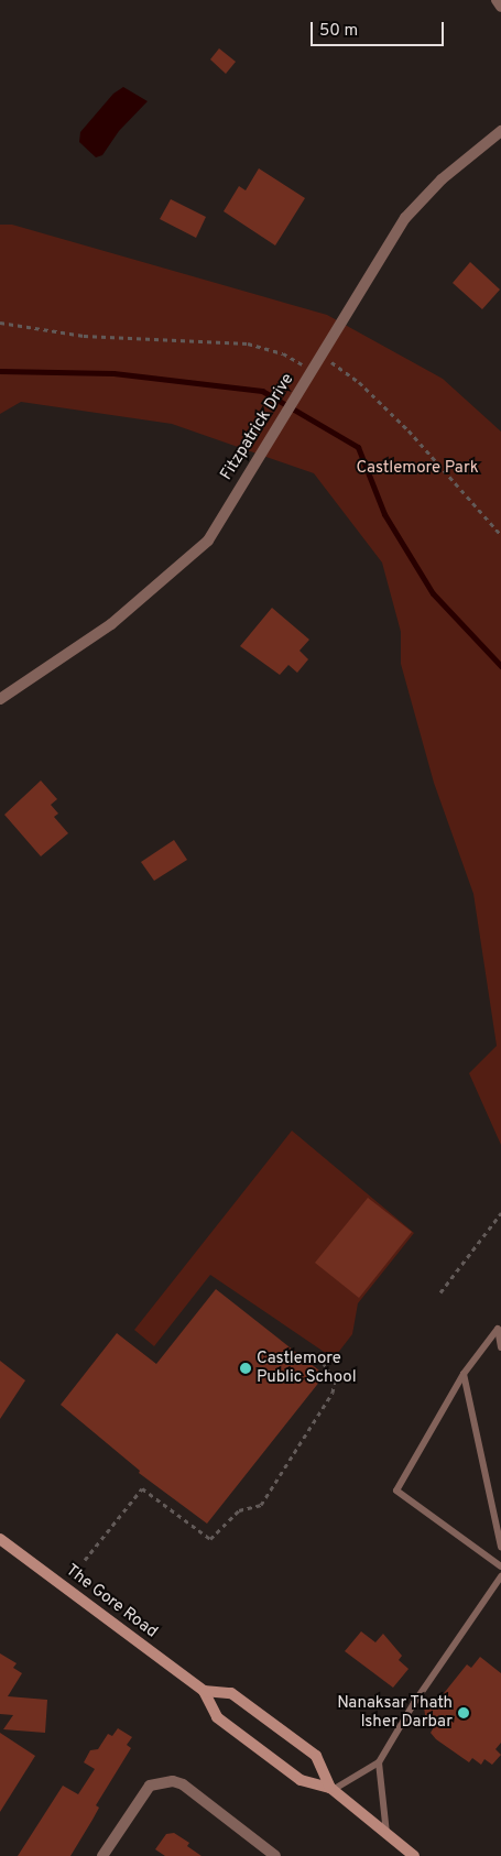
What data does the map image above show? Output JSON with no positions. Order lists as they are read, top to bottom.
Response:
{
  "streets": {
    "main road": ["The Gore Road"],
    "street": ["Fitzpatrick Drive"]
  },
  "parks": ["Castlemore Park"],
  "places": ["Castlemore Public School", "Nanaksar Thath Isher Darbar"],
  "scale_bar": "50 m"
}
